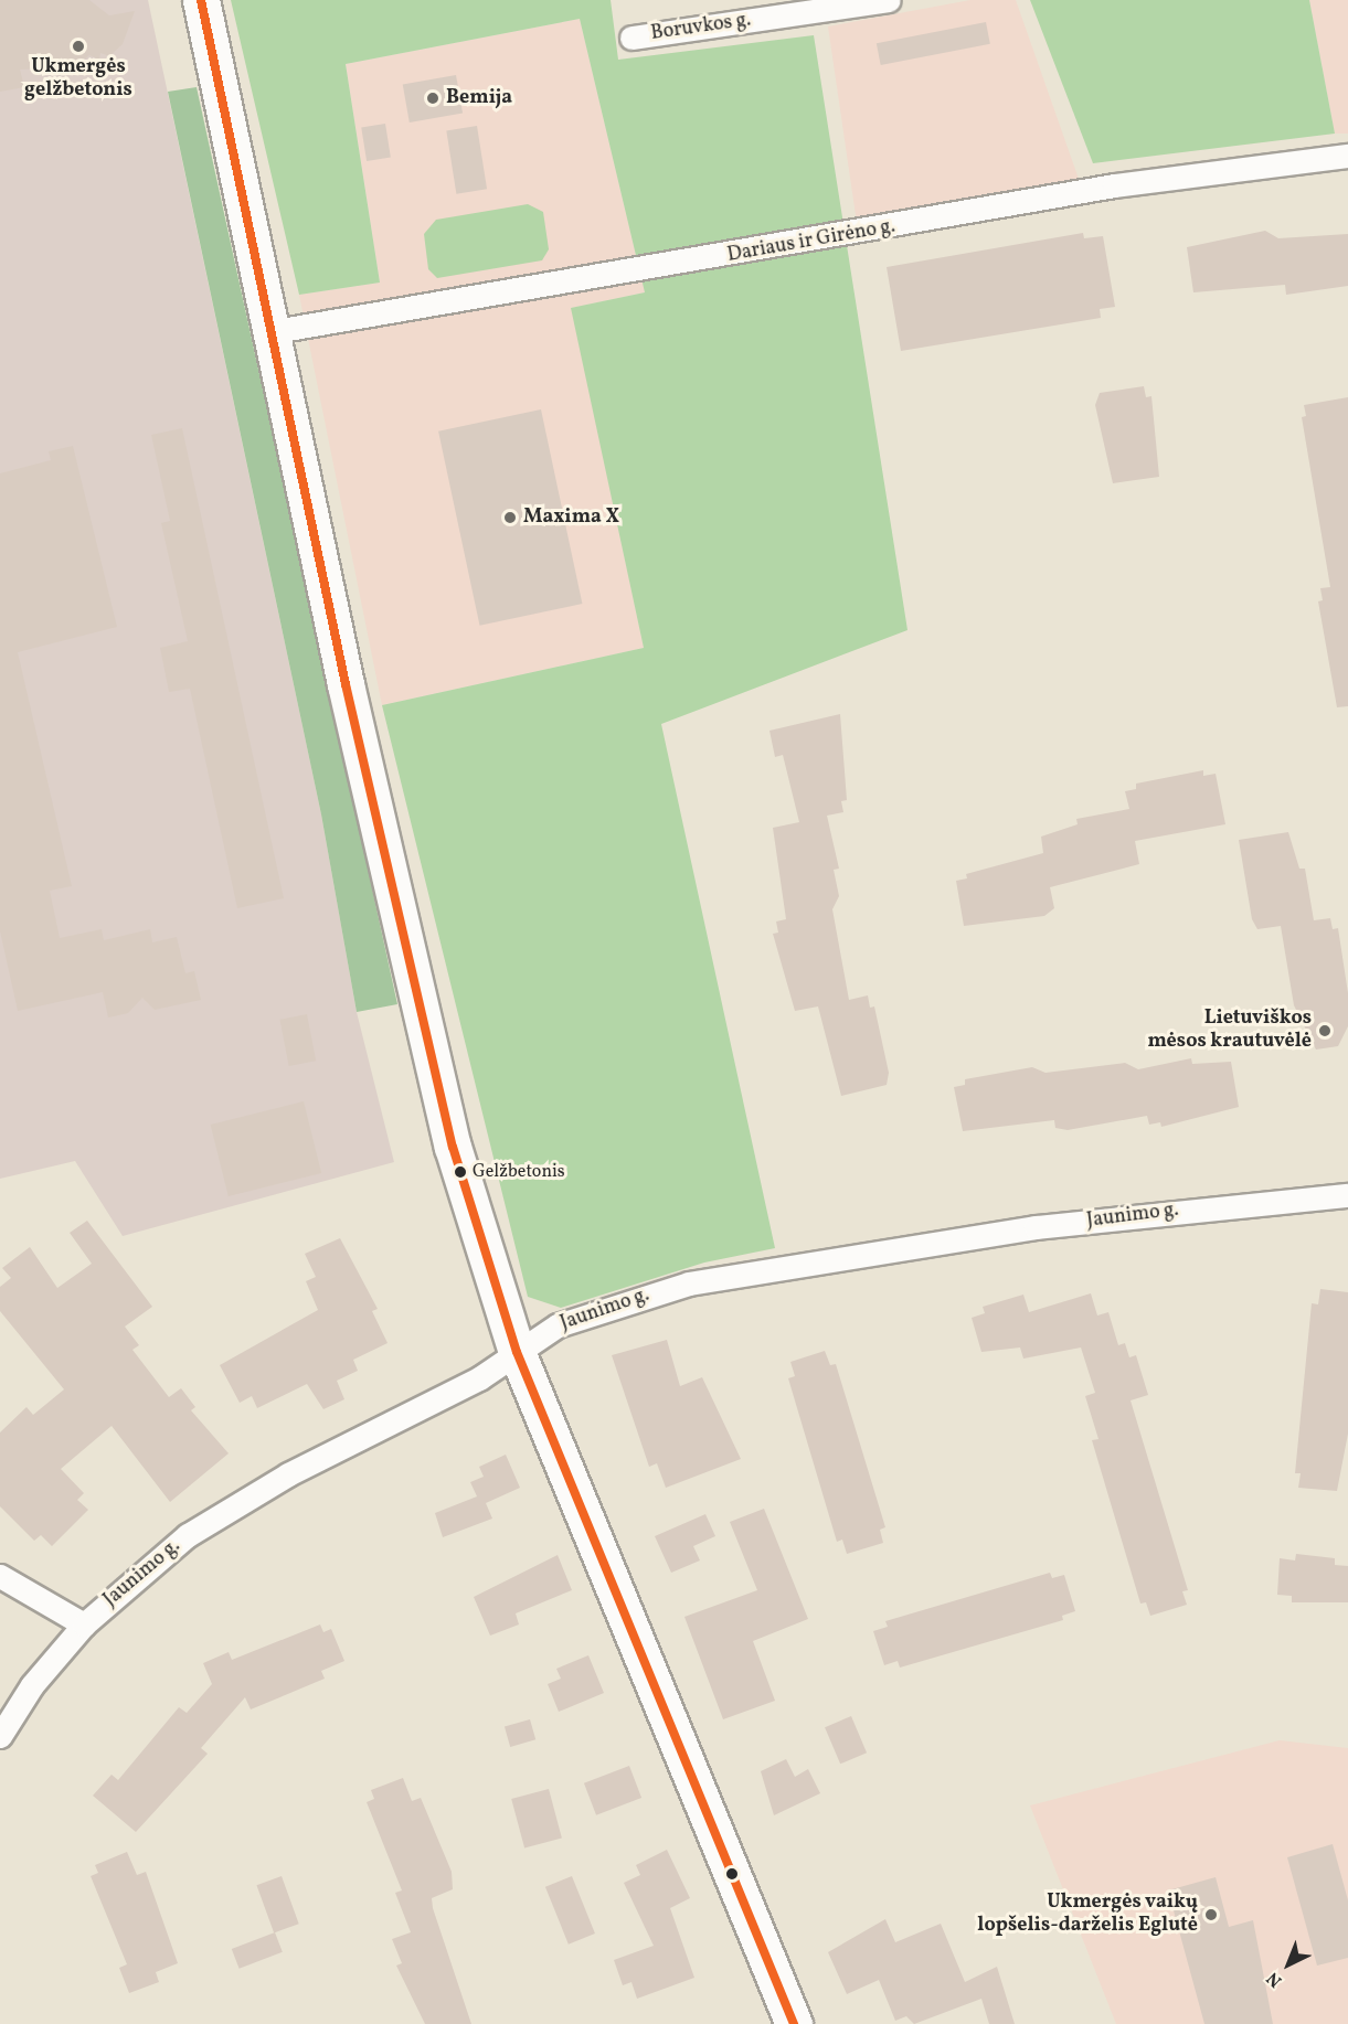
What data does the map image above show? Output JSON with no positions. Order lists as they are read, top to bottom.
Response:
{
  "streets": {
    "street": ["Boruvkos g.", "Dariaus ir Girėno g.", "Jaunimo g."]
  },
  "places": [
    "Ukmergės gelžbetonis",
    "Bemija",
    "Maxima X",
    "Lietuviškos mėsos krautuvėlė",
    "Gelžbetonis",
    "Ukmergės vaikų lopšelis-darželis Eglutė"
  ],
  "north": "bottom left"
}
